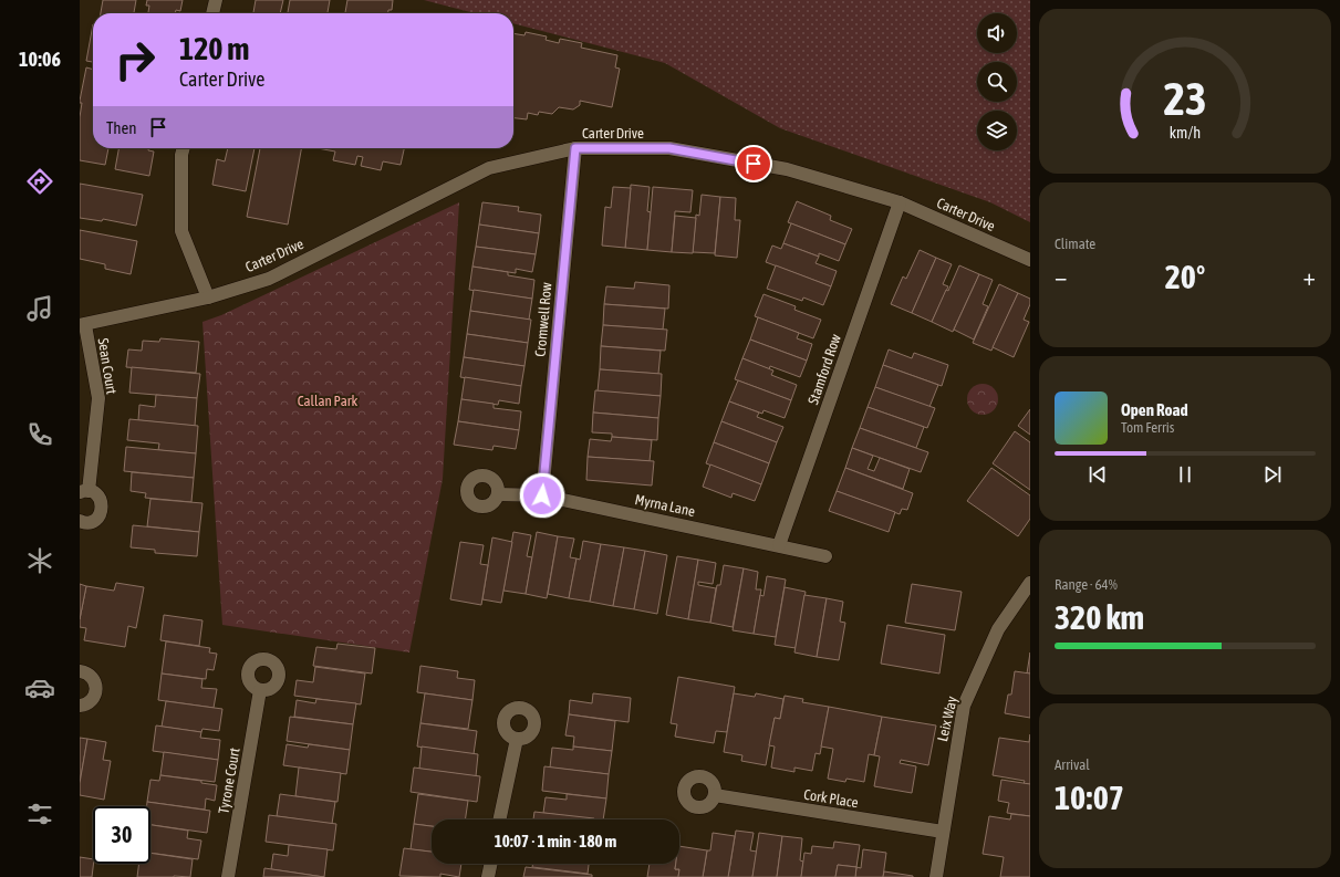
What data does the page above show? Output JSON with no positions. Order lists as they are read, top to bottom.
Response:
{
  "streets": {
    "street": [
      "Carter Drive",
      "Cromwell Row",
      "Sean Court",
      "Stamford Row",
      "Myrna Lane",
      "Leix Way",
      "Tyrone Court",
      "Cork Place"
    ]
  },
  "crossings": [
    ["Carter Drive", "Cromwell Row"],
    ["Carter Drive", "Sean Court"],
    ["Carter Drive", "Stamford Row"],
    ["Cromwell Row", "Myrna Lane"],
    ["Stamford Row", "Myrna Lane"],
    ["Leix Way", "Cork Place"]
  ],
  "parks": ["Callan Park"],
  "page": {
    "tabs": "10:06",
    "turn": ["120 m", "Carter Drive"],
    "then": "Then",
    "tile": [
      "Climate",
      ["Range · 64%", "320 km"],
      ["Arrival", "10:07"]
    ],
    "heat": ["−", "20°", "+"],
    "song": ["Open Road", "Tom Ferris"],
    "limit": "30",
    "trip": "10:07 · 1 min · 180 m",
    "gauge": ["23", "km/h"]
  }
}
